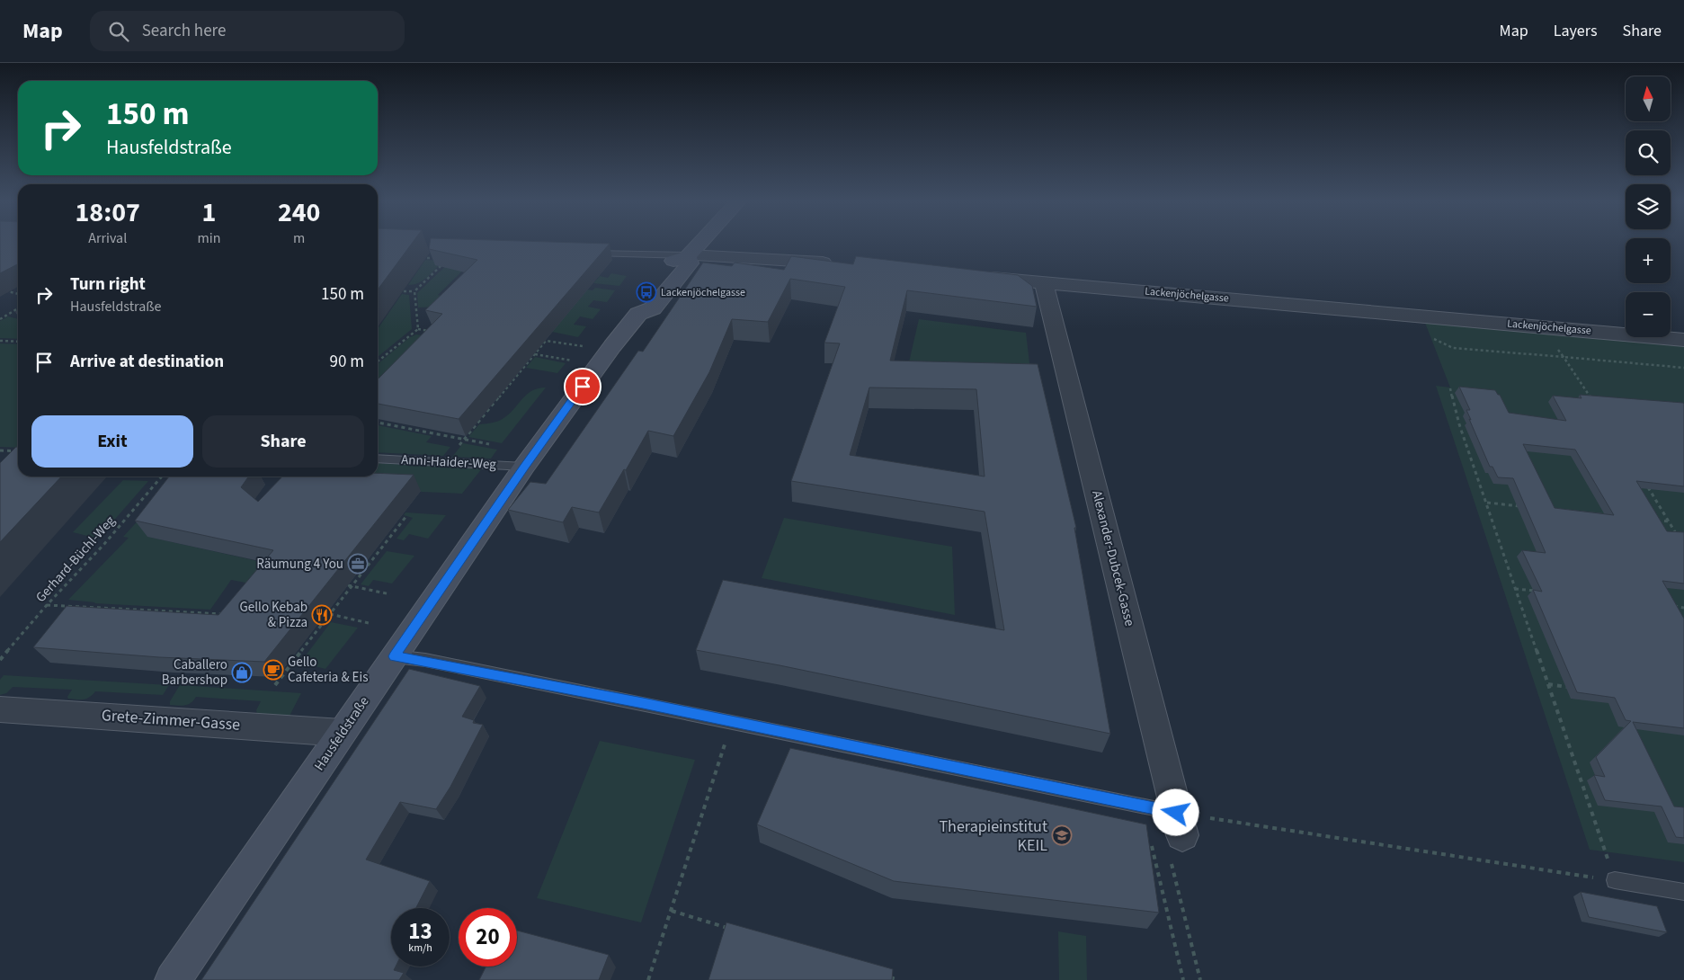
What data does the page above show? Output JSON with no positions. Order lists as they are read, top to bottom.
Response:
{
  "streets": {
    "street": [
      "Lackenjöchelgasse",
      "Alexander-Dubcek-Gasse",
      "Grete-Zimmer-Gasse",
      "Hausfeldstraße"
    ],
    "lane": ["Anni-Haider-Weg"],
    "path": ["Gerhard-Büchl-Weg"]
  },
  "crossings": [
    ["Lackenjöchelgasse", "Alexander-Dubcek-Gasse"],
    ["Anni-Haider-Weg", "Hausfeldstraße"],
    ["Grete-Zimmer-Gasse", "Hausfeldstraße"]
  ],
  "places": {
    "bus stop": ["Lackenjöchelgasse"],
    "office": ["Räumung 4 You"],
    "restaurant": ["Gello Kebab & Pizza"],
    "cafe": ["Gello Cafeteria & Eis"],
    "shop": ["Caballero Barbershop"],
    "school or university": ["Therapieinstitut KEIL"]
  },
  "north": "top",
  "page": {
    "header": "Map",
    "search": "Search here",
    "nav": ["Map", "Layers", "Share"],
    "map_buttons": ["+", "−"],
    "turn": ["150 m", "Hausfeldstraße"],
    "eta": [
      "18:07",
      "Arrival",
      "1",
      "min",
      "240",
      "m"
    ],
    "list": [
      {
        "name": "Turn right",
        "note": "Hausfeldstraße",
        "value": "150 m"
      },
      {
        "name": "Arrive at destination",
        "value": "90 m"
      }
    ],
    "buttons": ["Exit", "Share"],
    "speed": "13 km/h",
    "limit": "20"
  }
}
